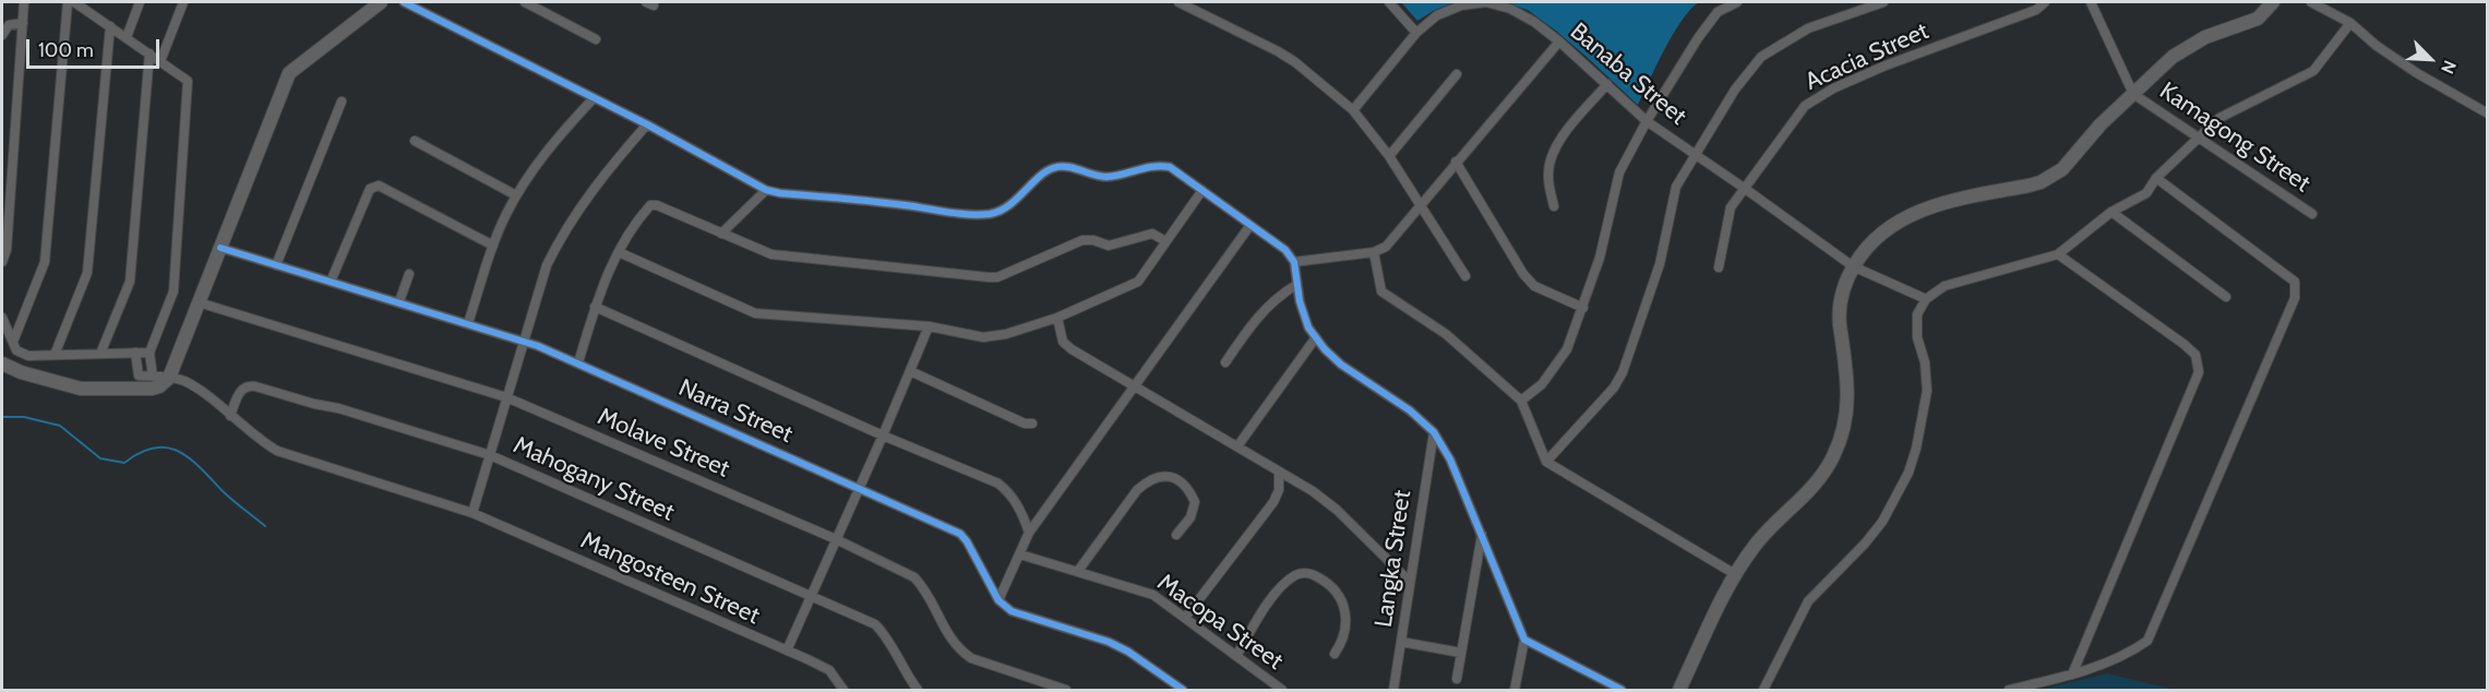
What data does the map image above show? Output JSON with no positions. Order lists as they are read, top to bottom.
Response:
{
  "streets": {
    "street": [
      "Acacia Street",
      "Banaba Street",
      "Kamagong Street",
      "Narra Street",
      "Molave Street",
      "Mahogany Street",
      "Langka Street",
      "Mangosteen Street",
      "Macopa Street"
    ]
  },
  "crossings": [
    ["Acacia Street", "Banaba Street"],
    ["Mahogany Street", "Mangosteen Street"]
  ],
  "scale_bar": "100 m",
  "north": "bottom right"
}
